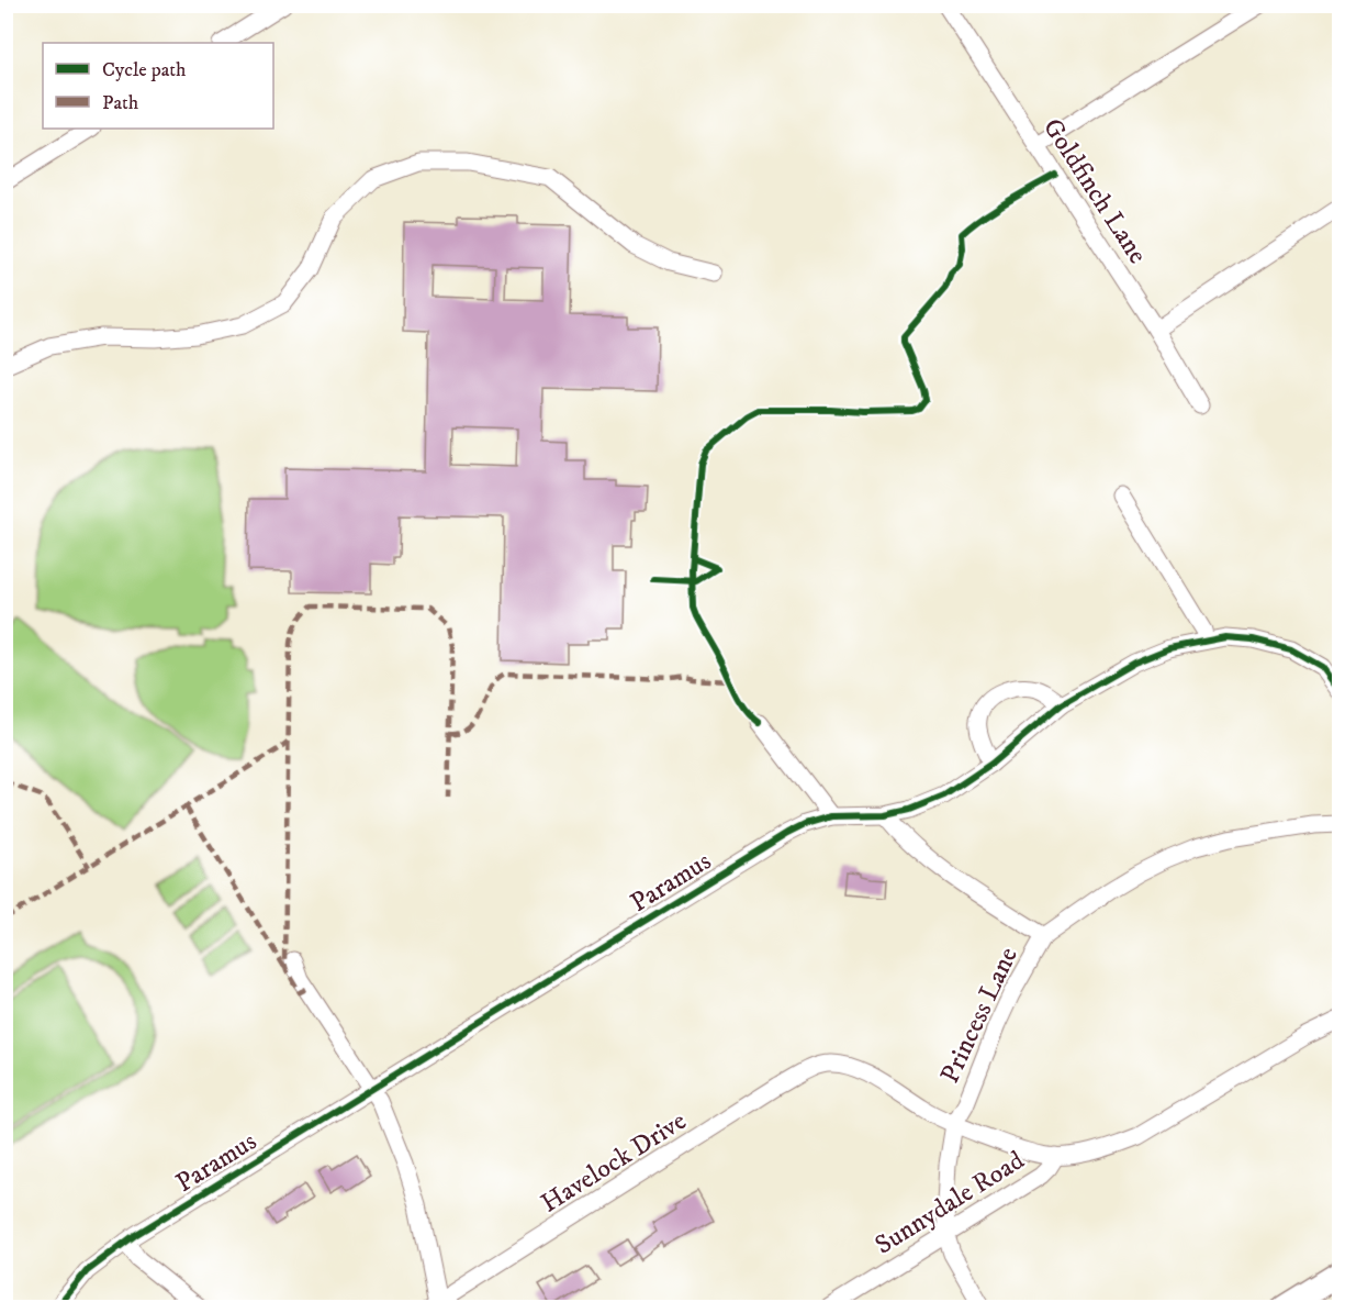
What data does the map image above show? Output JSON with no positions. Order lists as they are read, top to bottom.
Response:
{
  "streets": {
    "street": [
      "Goldfinch Lane",
      "Paramus",
      "Princess Lane",
      "Havelock Drive",
      "Sunnydale Road"
    ]
  },
  "crossings": [
    ["Princess Lane", "Havelock Drive"],
    ["Princess Lane", "Sunnydale Road"]
  ],
  "legend": ["Cycle path", "Path"]
}
